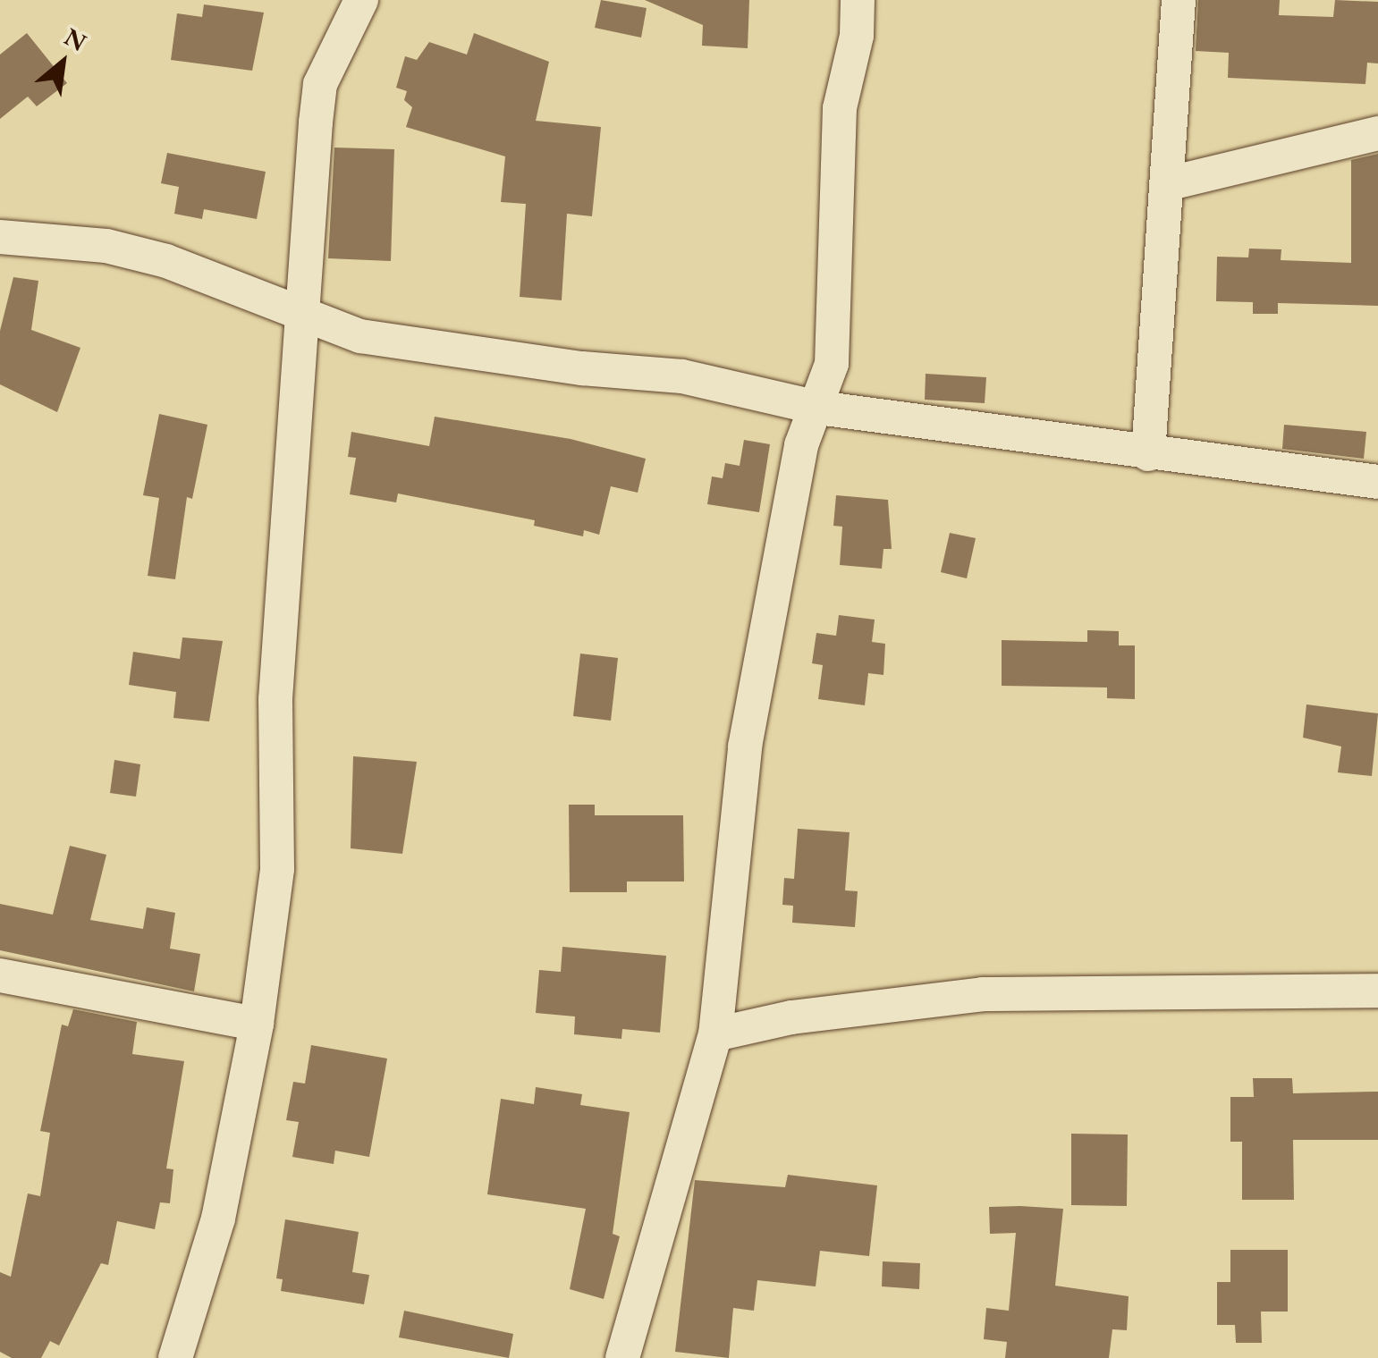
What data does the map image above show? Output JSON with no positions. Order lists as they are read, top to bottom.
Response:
{
  "north": "top right"
}
